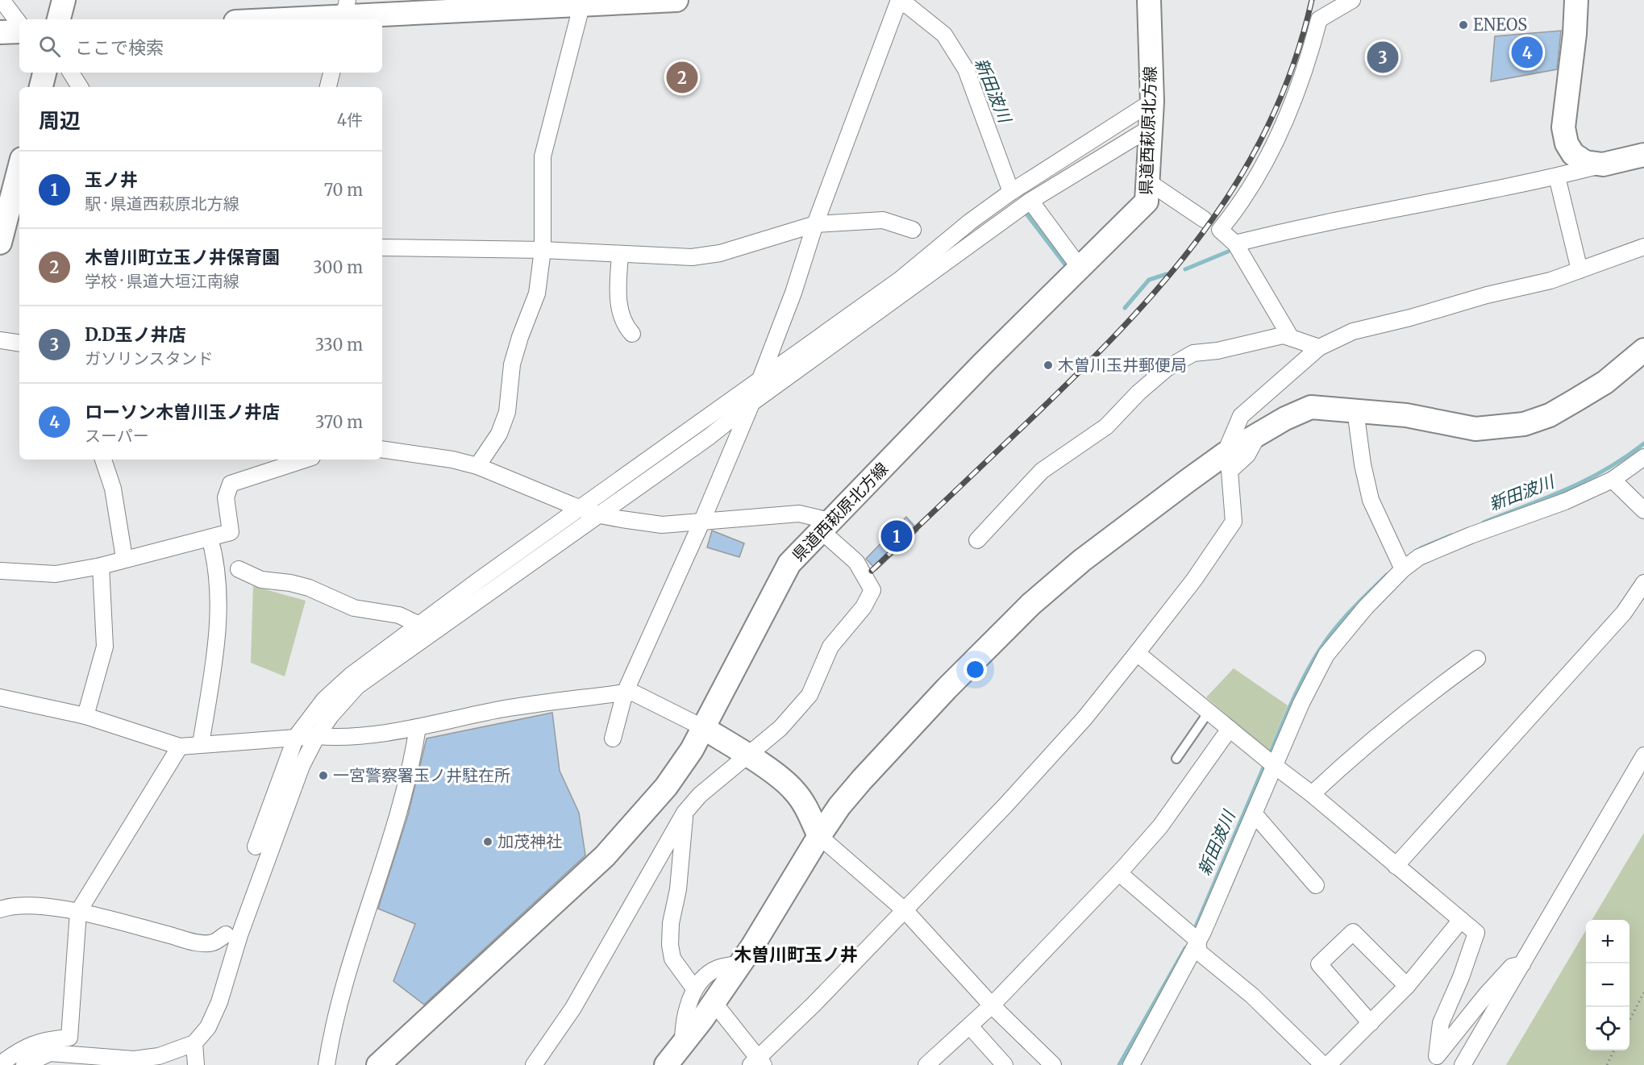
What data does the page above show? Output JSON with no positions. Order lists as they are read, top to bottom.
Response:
{
  "streets": {
    "street": ["県道西萩原北方線"]
  },
  "districts": ["木曽川町玉ノ井"],
  "water": ["新田波川"],
  "places": [
    "ENEOS",
    "木曽川玉井郵便局",
    "一宮警察署玉ノ井駐在所",
    "加茂神社"
  ],
  "page": {
    "search": "ここで検索",
    "pins": [
      "4",
      "3",
      "2",
      "1"
    ],
    "heading": ["周辺", "4件"],
    "list": [
      {
        "mark": "1",
        "name": "玉ノ井",
        "note": "駅 · 県道西萩原北方線",
        "value": "70 m"
      },
      {
        "mark": "2",
        "name": "木曽川町立玉ノ井保育園",
        "note": "学校 · 県道大垣江南線",
        "value": "300 m"
      },
      {
        "mark": "3",
        "name": "D.D玉ノ井店",
        "note": "ガソリンスタンド",
        "value": "330 m"
      },
      {
        "mark": "4",
        "name": "ローソン木曽川玉ノ井店",
        "note": "スーパー",
        "value": "370 m"
      }
    ],
    "map_buttons": ["+", "−"]
  }
}
